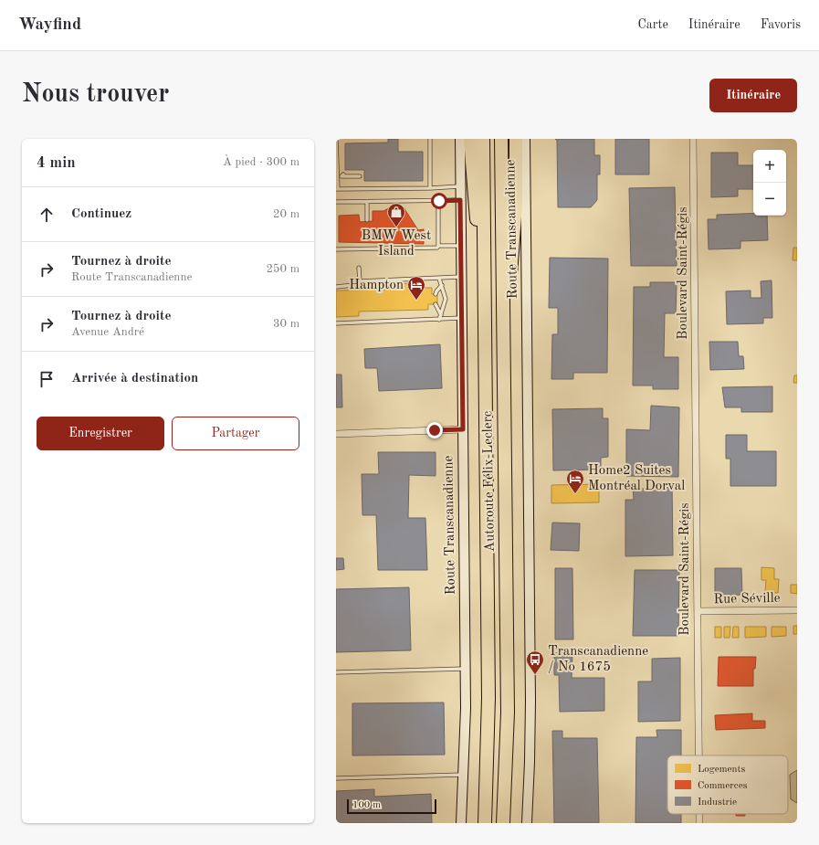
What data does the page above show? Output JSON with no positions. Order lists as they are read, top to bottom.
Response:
{
  "streets": {
    "highway": ["Autoroute Félix-Leclerc"],
    "main road": ["Route Transcanadienne"],
    "street": ["Boulevard Saint-Régis", "Rue Séville"]
  },
  "crossings": [
    ["Boulevard Saint-Régis", "Rue Séville"]
  ],
  "places": {
    "shop": ["BMW West Island"],
    "hotel": ["Hampton", "Home2 Suites Montréal Dorval"],
    "bus stop": ["Transcanadienne / No 1675"]
  },
  "legend": ["Logements", "Commerces", "Industrie"],
  "scale_bar": "100 m",
  "page": {
    "header": "Wayfind",
    "nav": ["Carte", "Itinéraire", "Favoris"],
    "buttons": [
      "Itinéraire",
      ["Enregistrer", "Partager"]
    ],
    "title": "Nous trouver",
    "heading": ["4 min", "À pied · 300 m"],
    "map_buttons": ["+", "−"],
    "list": [
      ["Continuez", "20 m"],
      ["Tournez à droite", "Route Transcanadienne", "250 m"],
      ["Tournez à droite", "Avenue André", "30 m"],
      "Arrivée à destination"
    ],
    "scale": "100 m"
  }
}
